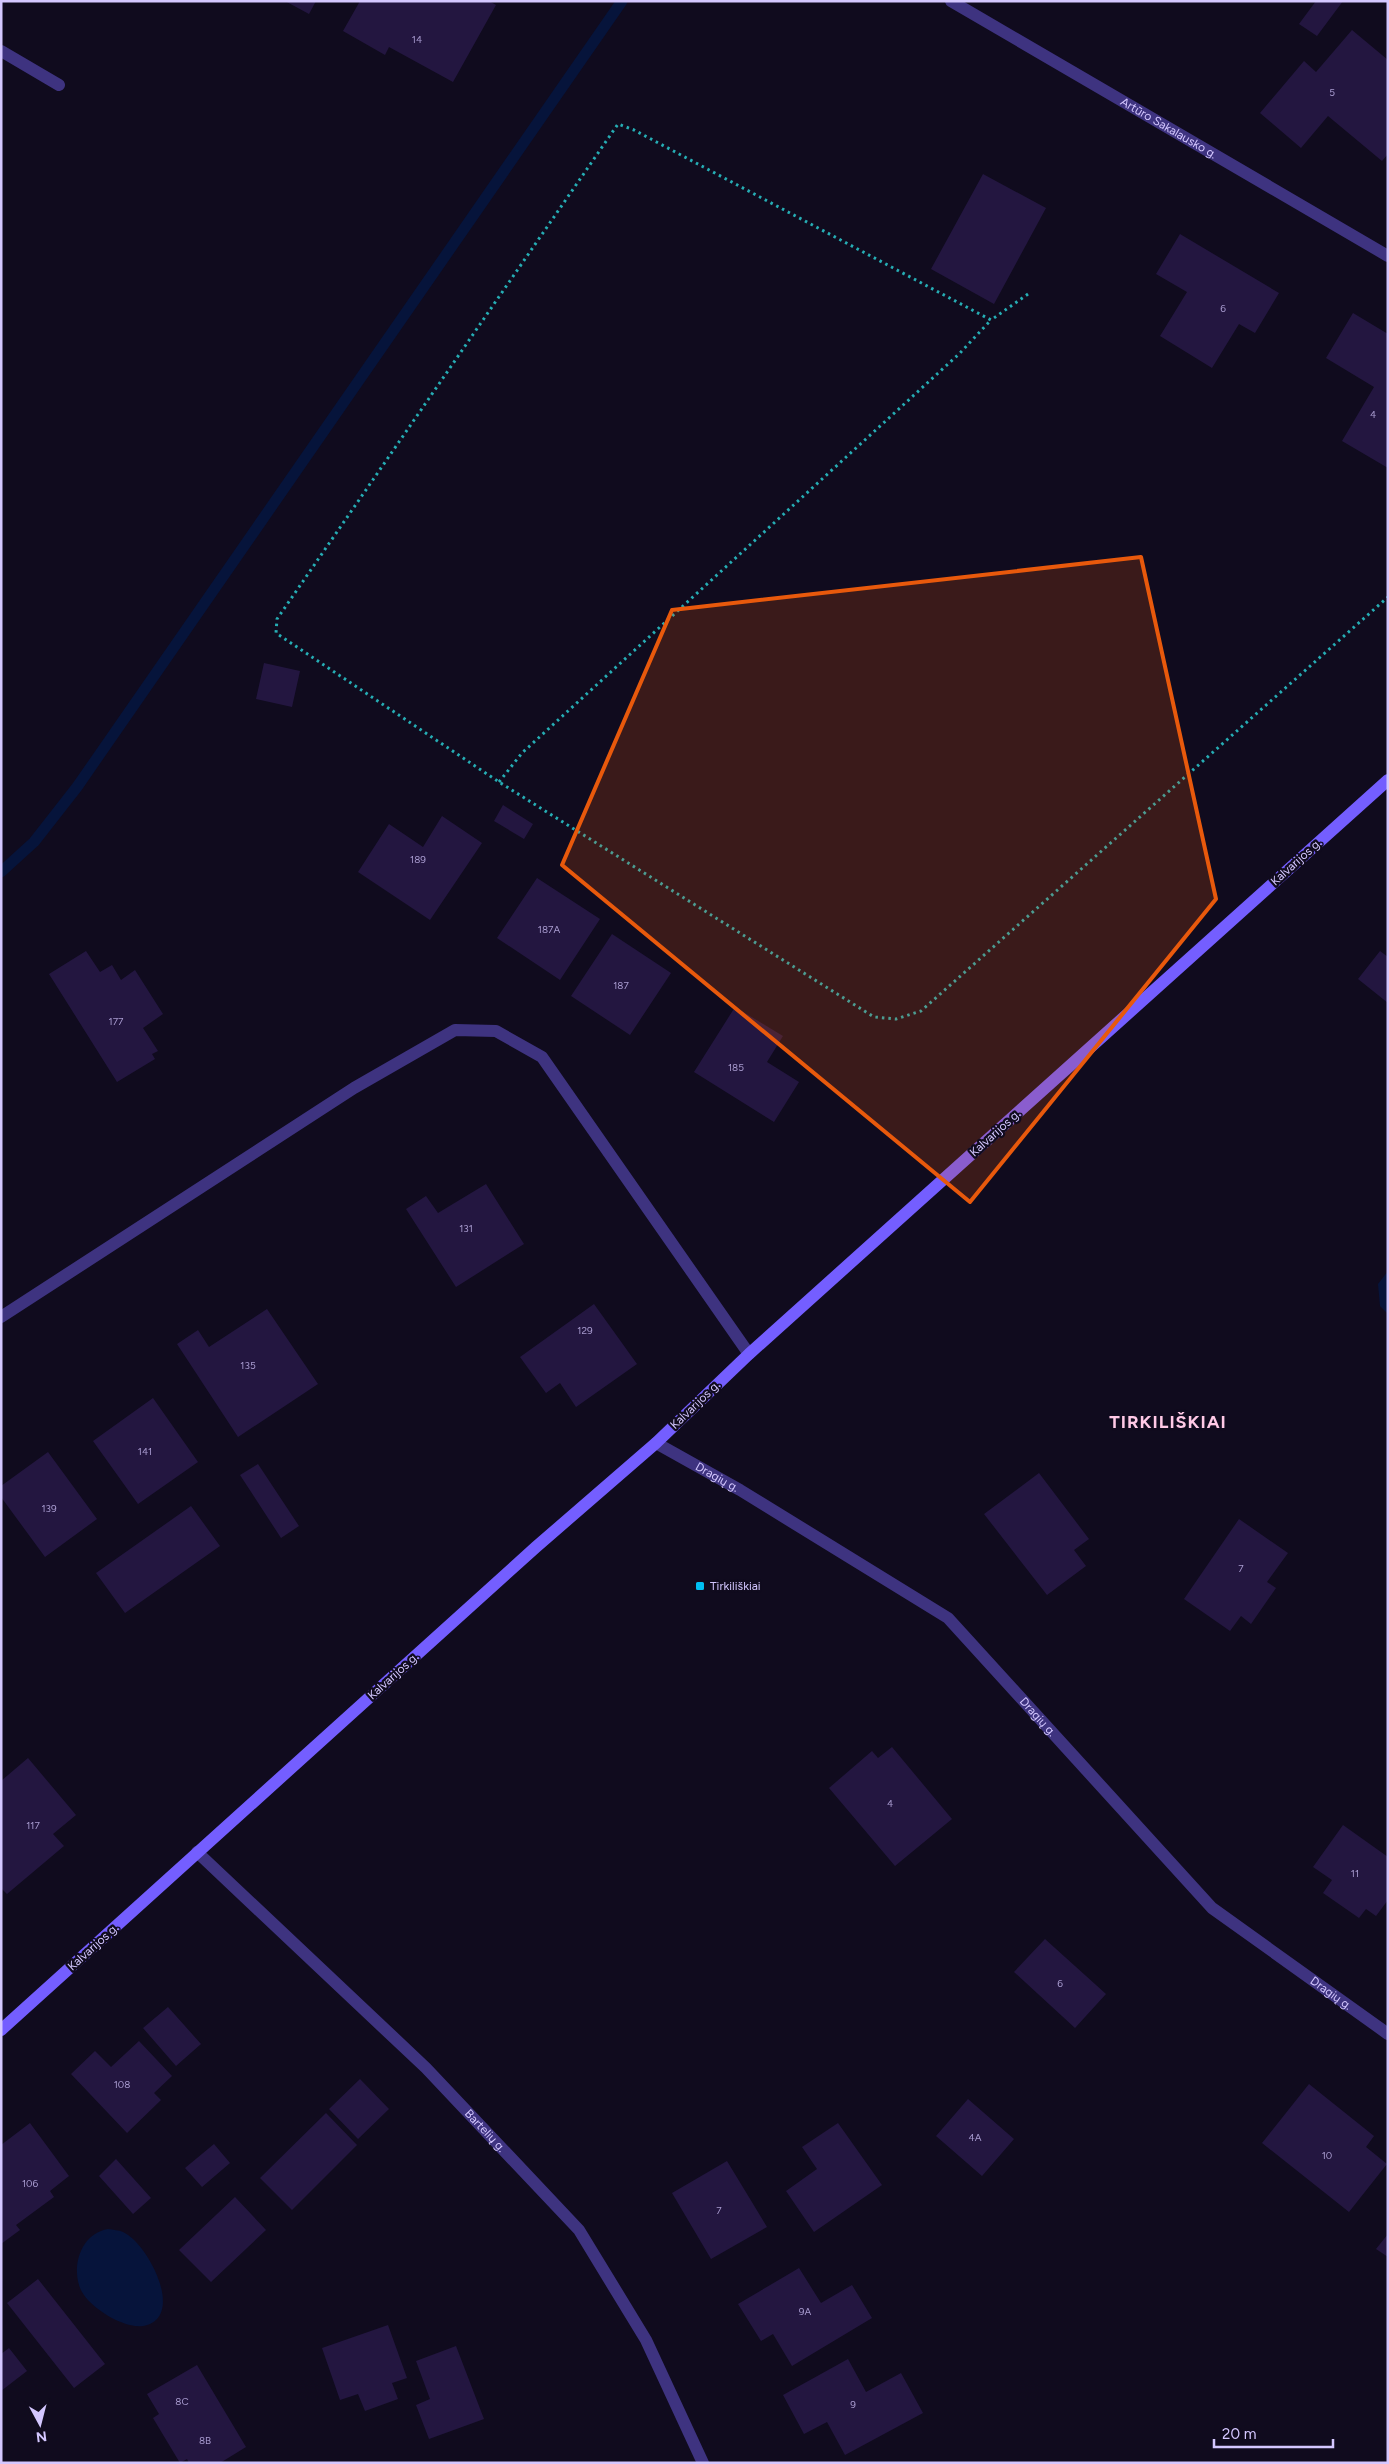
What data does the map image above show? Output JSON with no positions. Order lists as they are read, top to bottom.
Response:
{
  "streets": {
    "main road": ["Kalvarijos g."],
    "street": ["Artūro Sakalausko g.", "Dragių g.", "Bartelių g."]
  },
  "crossings": [
    ["Kalvarijos g.", "Dragių g."],
    ["Kalvarijos g.", "Bartelių g."]
  ],
  "districts": ["TIRKILIŠKIAI"],
  "places": {
    "transit": ["Tirkiliškiai"]
  },
  "house_numbers": [
    "14",
    "5",
    "6",
    "4",
    "189",
    "187A",
    "187",
    "177",
    "185",
    "131",
    "129",
    "135",
    "141",
    "139",
    "7",
    "4",
    "117",
    "11",
    "6",
    "108",
    "4A",
    "10",
    "106",
    "7",
    "9A",
    "8C",
    "9",
    "8B"
  ],
  "scale_bar": "20 m",
  "north": "bottom"
}
